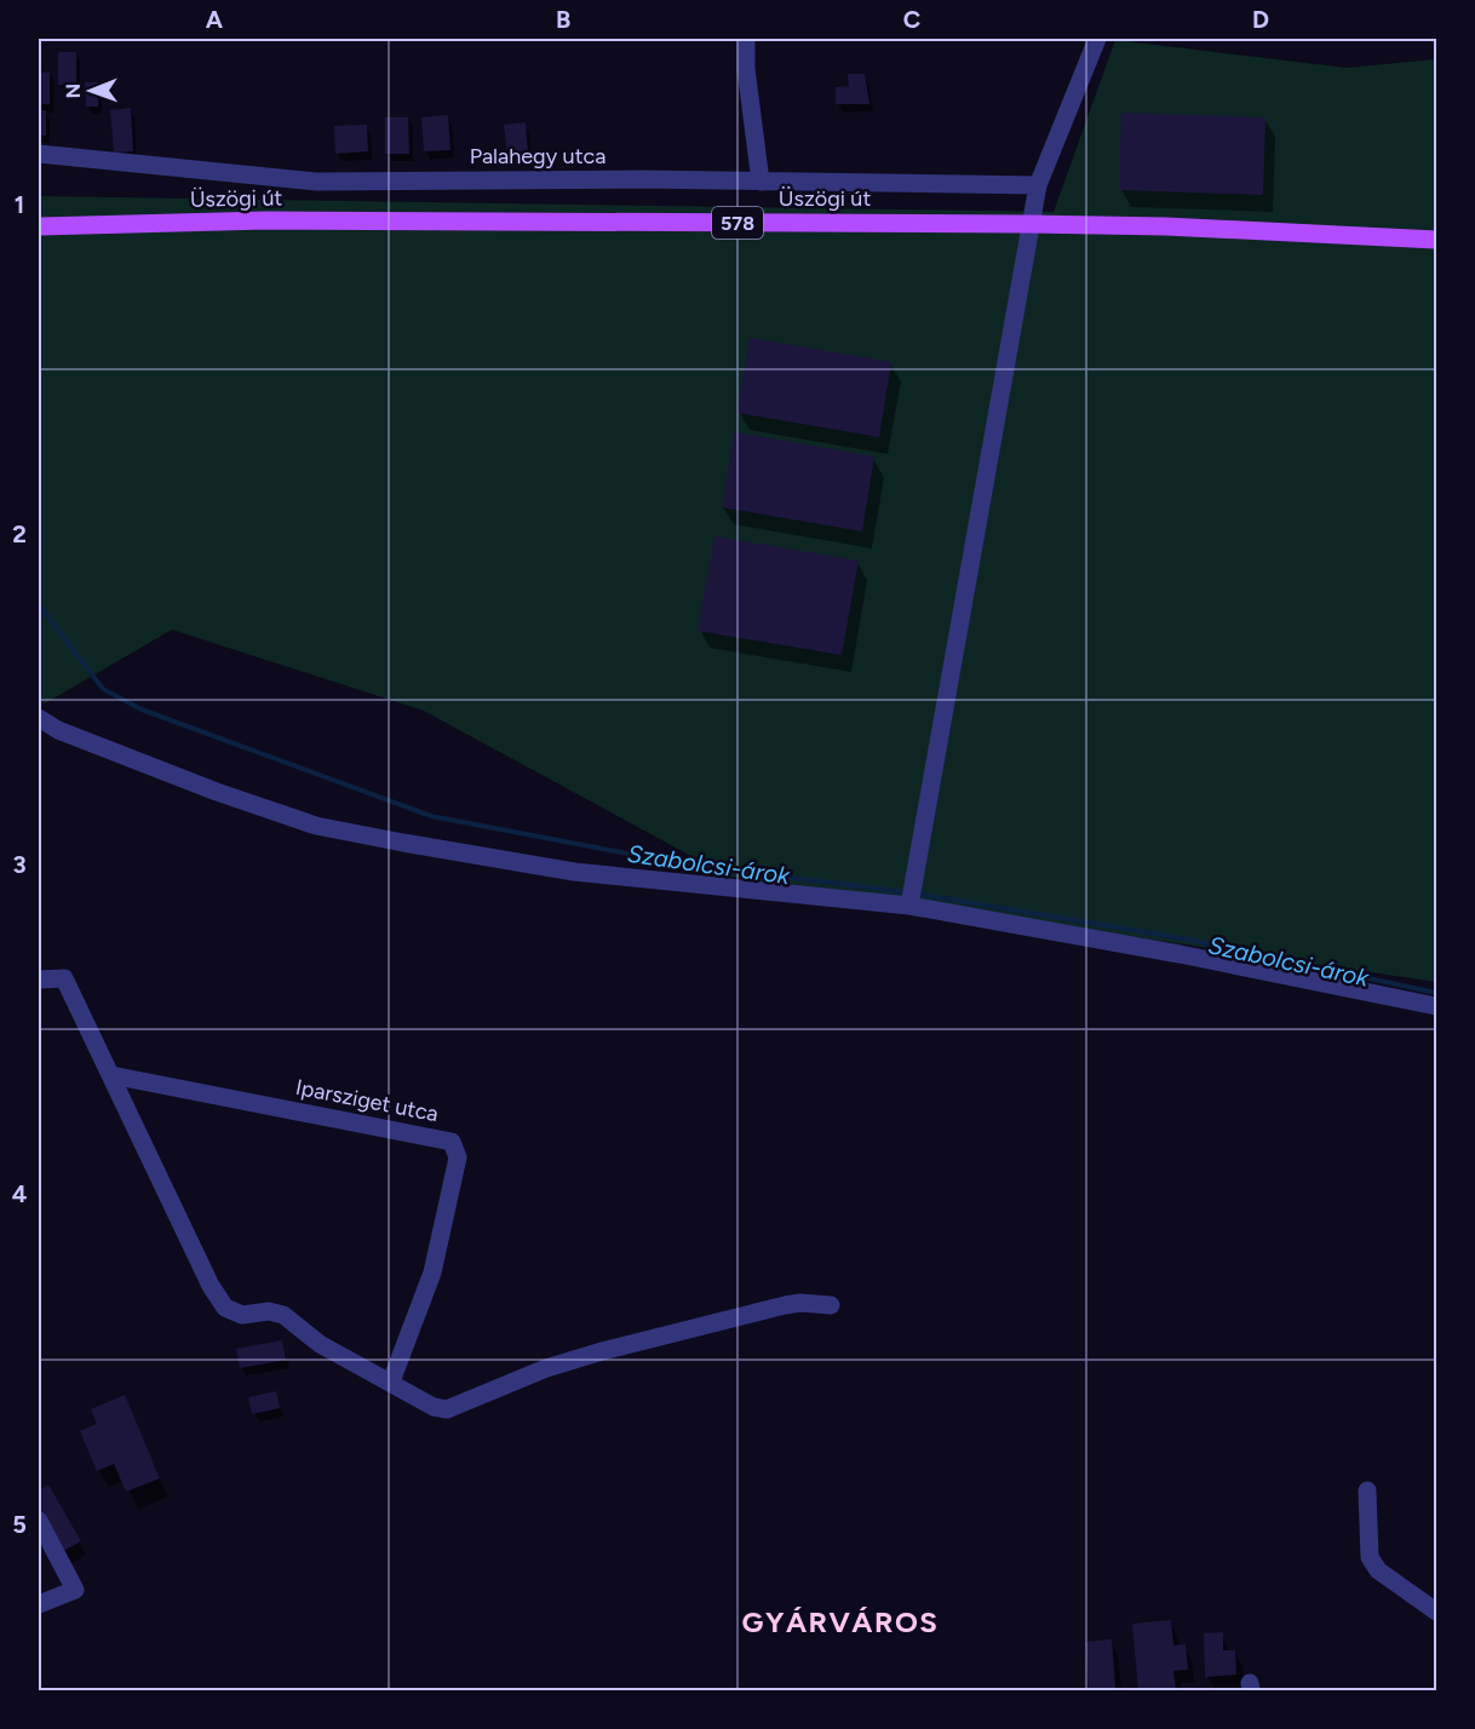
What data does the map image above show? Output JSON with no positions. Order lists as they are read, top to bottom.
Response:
{
  "streets": {
    "main road": ["Üszögi út", "578"],
    "street": ["Palahegy utca", "Iparsziget utca"]
  },
  "districts": ["GYÁRVÁROS"],
  "water": ["Szabolcsi-árok"],
  "north": "left",
  "grid": {
    "columns": [
      "A",
      "B",
      "C",
      "D"
    ],
    "rows": [
      "1",
      "2",
      "3",
      "4",
      "5"
    ]
  }
}
